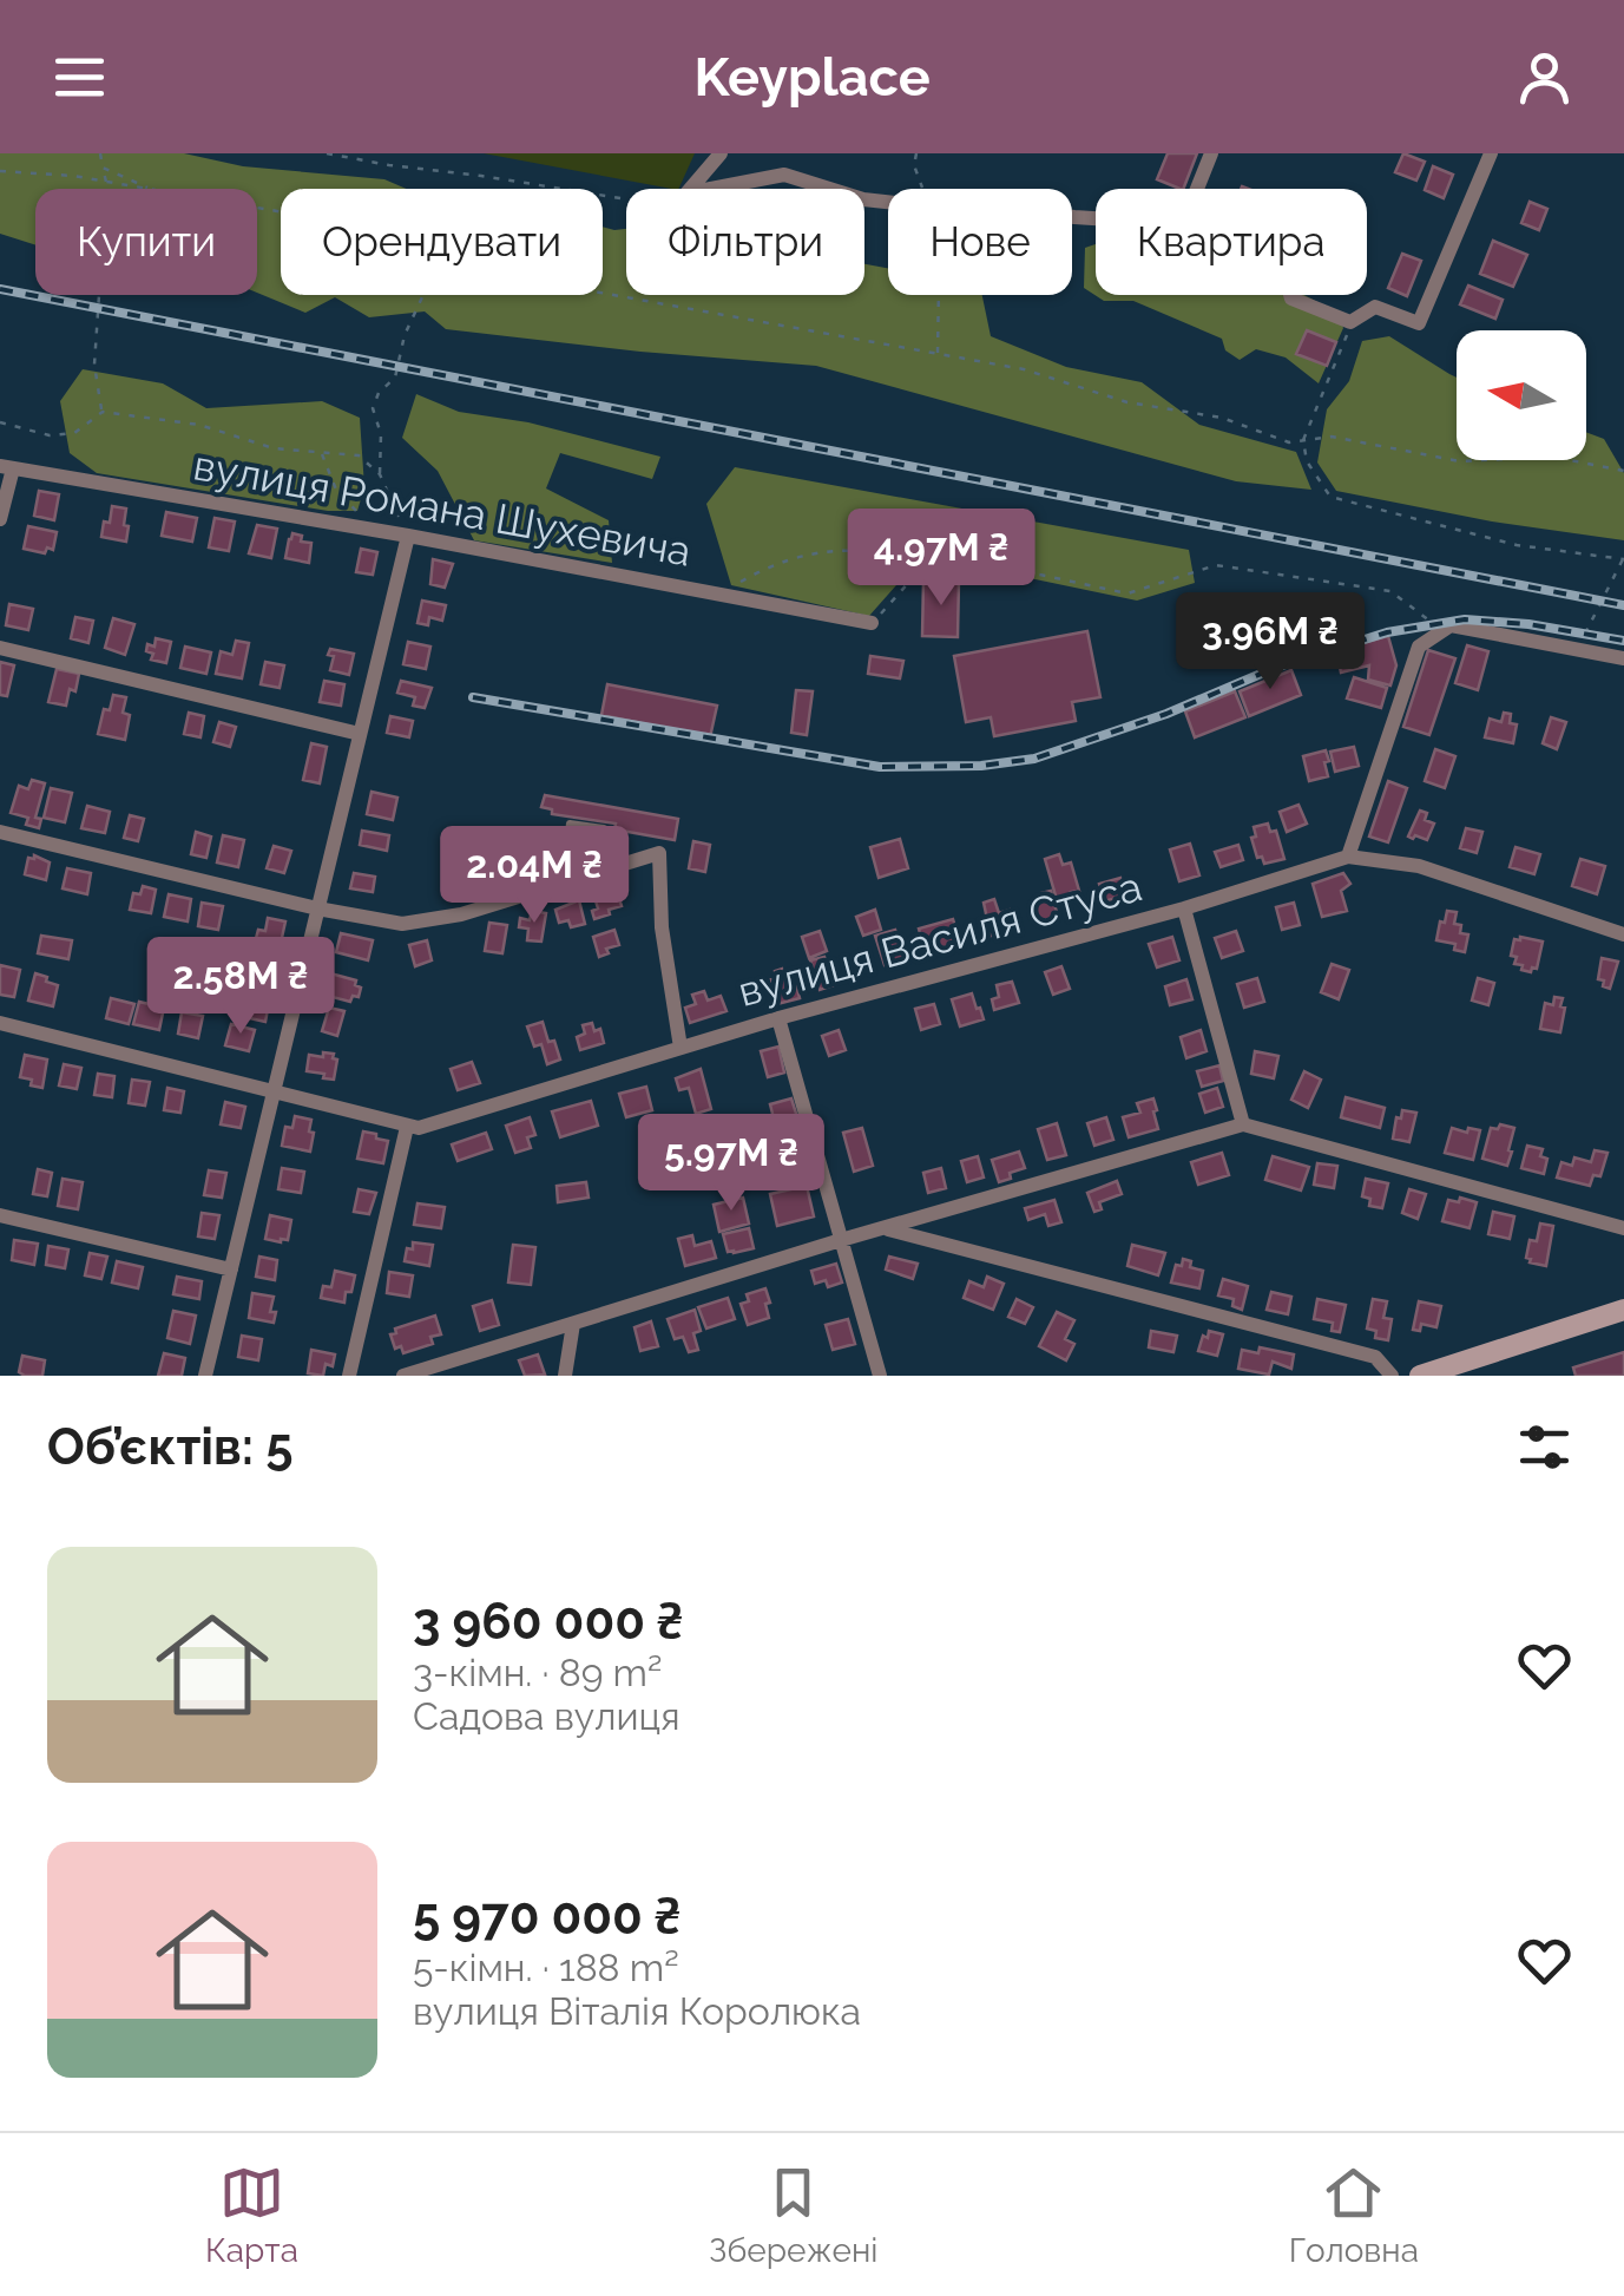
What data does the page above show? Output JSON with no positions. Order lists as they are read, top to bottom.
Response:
{
  "streets": {
    "street": ["вулиця Романа Шухевича", "вулиця Василя Стуса"]
  },
  "north": "left",
  "page": {
    "header": "Keyplace",
    "chip": [
      "Купити",
      "Орендувати",
      "Фільтри",
      "Нове",
      "Квартира"
    ],
    "price": [
      "4.97M ₴",
      "3.96M ₴",
      "2.04M ₴",
      "2.58M ₴",
      "5.97M ₴"
    ],
    "heading": "Об’єктів: 5",
    "list": [
      {
        "name": "3 960 000 ₴",
        "note": "3-кімн. · 89 m² · Садова вулиця"
      },
      {
        "name": "5 970 000 ₴",
        "note": "5-кімн. · 188 m² · вулиця Віталія Королюка"
      }
    ],
    "tabs": ["Карта", "Збережені", "Головна"]
  }
}
